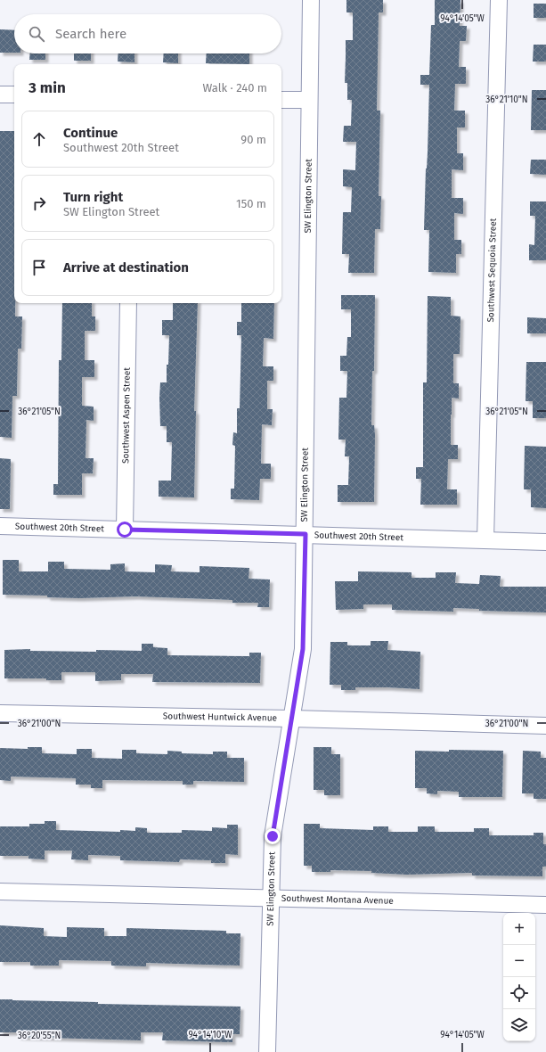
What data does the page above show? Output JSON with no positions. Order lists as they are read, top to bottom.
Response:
{
  "streets": {
    "street": [
      "SW Elington Street",
      "Southwest Sequoia Street",
      "Southwest Aspen Street",
      "Southwest 20th Street",
      "Southwest Huntwick Avenue",
      "Southwest Montana Avenue"
    ]
  },
  "crossings": [
    ["SW Elington Street", "Southwest 20th Street"],
    ["SW Elington Street", "Southwest Huntwick Avenue"],
    ["SW Elington Street", "Southwest Montana Avenue"],
    ["Southwest Sequoia Street", "Southwest 20th Street"],
    ["Southwest Aspen Street", "Southwest 20th Street"]
  ],
  "page": {
    "search": "Search here",
    "heading": ["3 min", "Walk · 240 m"],
    "list": [
      ["Continue", "Southwest 20th Street", "90 m"],
      ["Turn right", "SW Elington Street", "150 m"],
      "Arrive at destination"
    ],
    "map_buttons": ["+", "−"]
  },
  "coordinates": [
    "94°14'05\"W",
    "36°21'10\"N",
    "36°21'05\"N",
    "36°21'00\"N",
    "94°14'10\"W",
    "36°20'55\"N"
  ]
}
